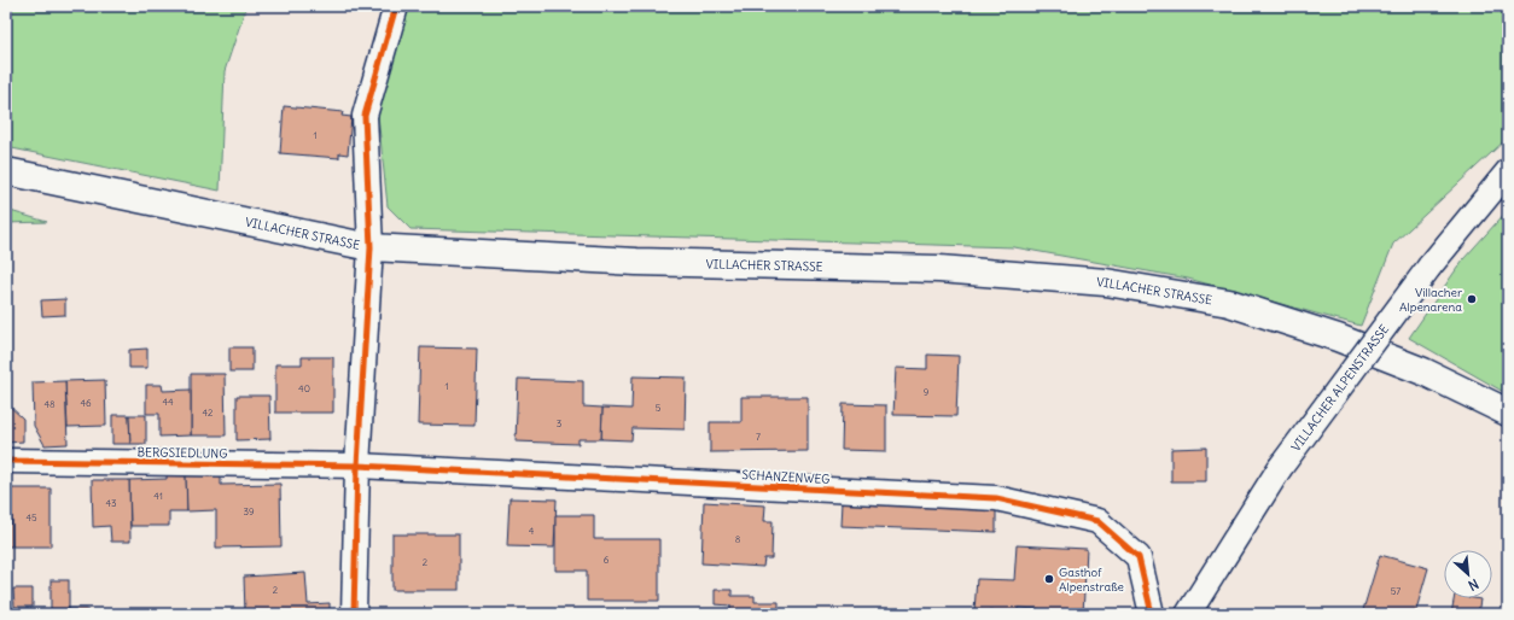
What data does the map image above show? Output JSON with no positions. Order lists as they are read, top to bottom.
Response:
{
  "streets": {
    "main road": ["VILLACHER STRASSE"],
    "street": ["VILLACHER ALPENSTRASSE", "BERGSIEDLUNG", "SCHANZENWEG"]
  },
  "crossings": [
    ["BERGSIEDLUNG", "SCHANZENWEG"]
  ],
  "places": ["Villacher Alpenarena", "Gasthof Alpenstraße"],
  "house_numbers": [
    "1",
    "1",
    "40",
    "9",
    "44",
    "46",
    "48",
    "5",
    "42",
    "3",
    "7",
    "41",
    "43",
    "39",
    "45",
    "4",
    "8",
    "6",
    "2",
    "2",
    "57"
  ],
  "north": "bottom right"
}
